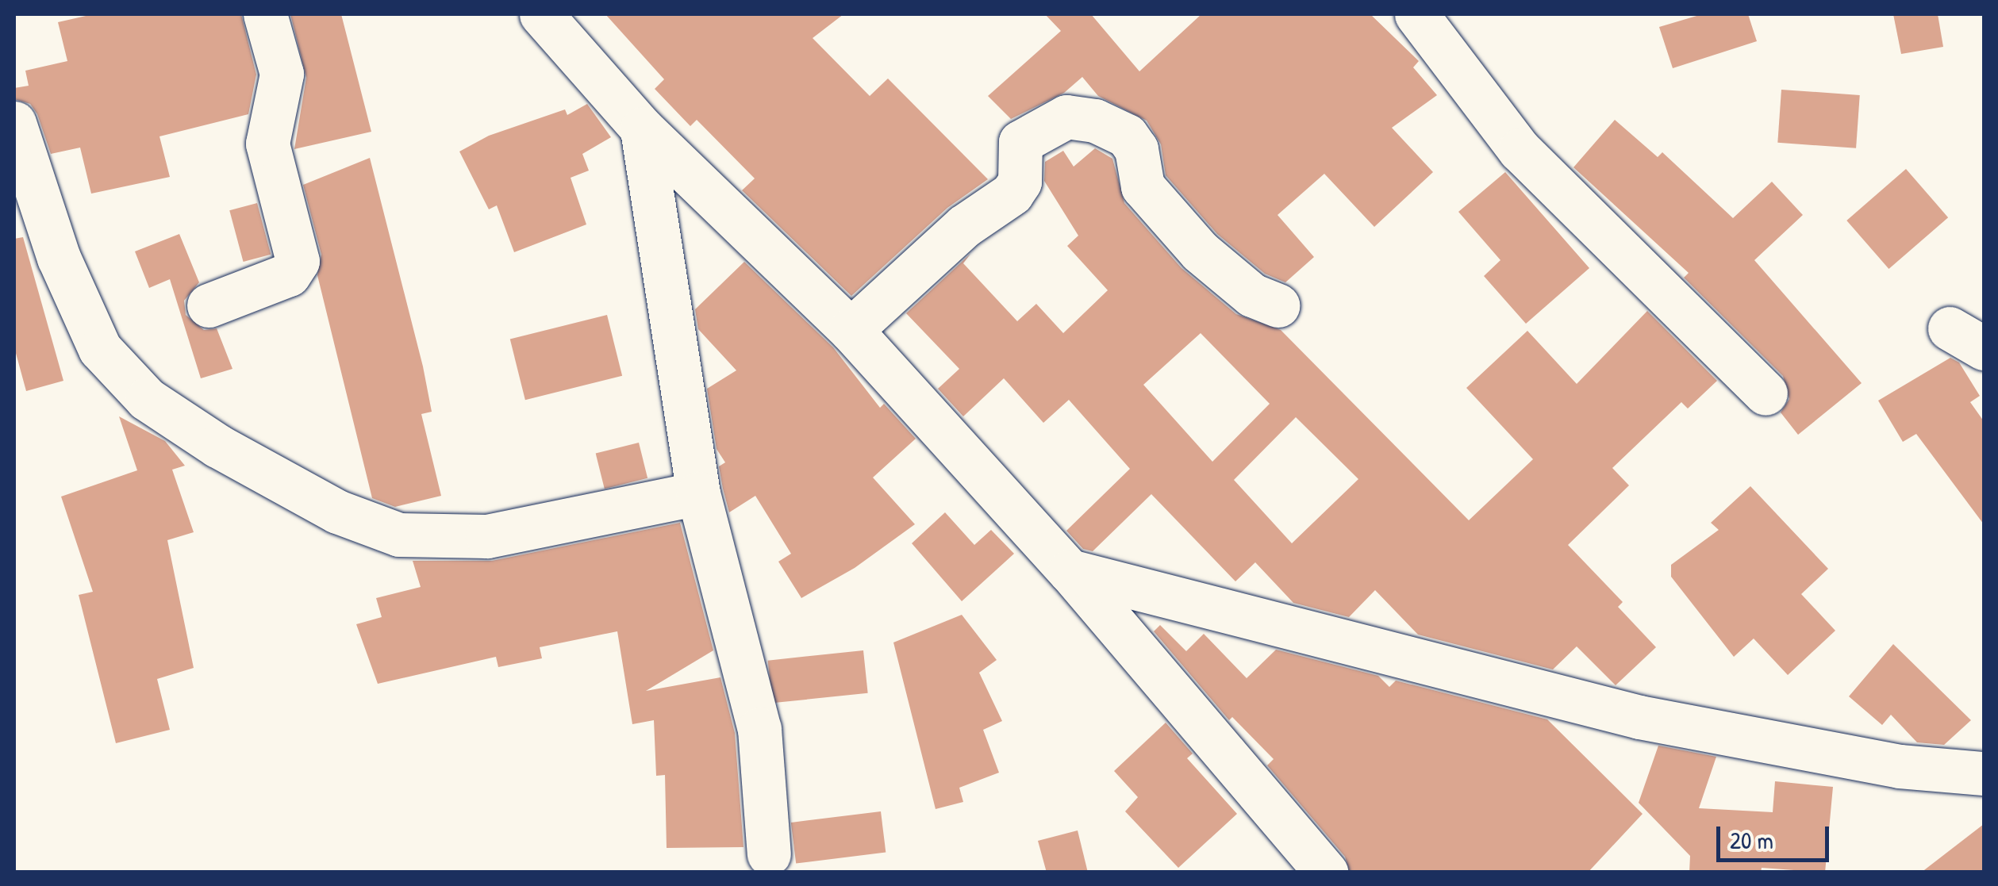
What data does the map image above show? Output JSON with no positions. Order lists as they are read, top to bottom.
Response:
{
  "scale_bar": "20 m"
}
